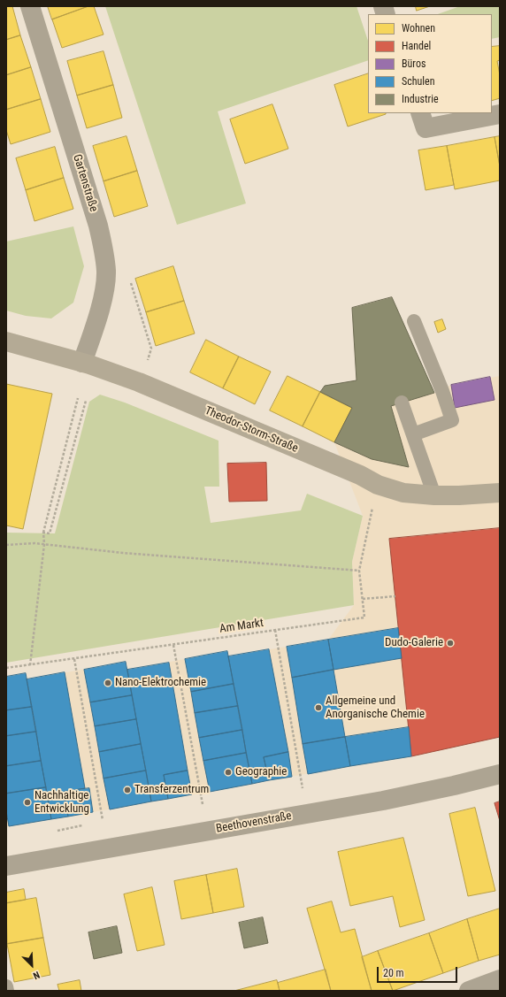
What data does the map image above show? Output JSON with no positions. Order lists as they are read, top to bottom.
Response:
{
  "streets": {
    "street": ["Gartenstraße", "Theodor-Storm-Straße", "Beethovenstraße"],
    "path": ["Am Markt"]
  },
  "crossings": [
    ["Gartenstraße", "Theodor-Storm-Straße"]
  ],
  "places": [
    "Dudo-Galerie",
    "Nano-Elektrochemie",
    "Allgemeine und Anorganische Chemie",
    "Geographie",
    "Transferzentrum",
    "Nachhaltige Entwicklung"
  ],
  "legend": [
    "Wohnen",
    "Handel",
    "Büros",
    "Schulen",
    "Industrie"
  ],
  "scale_bar": "20 m",
  "north": "bottom right"
}
